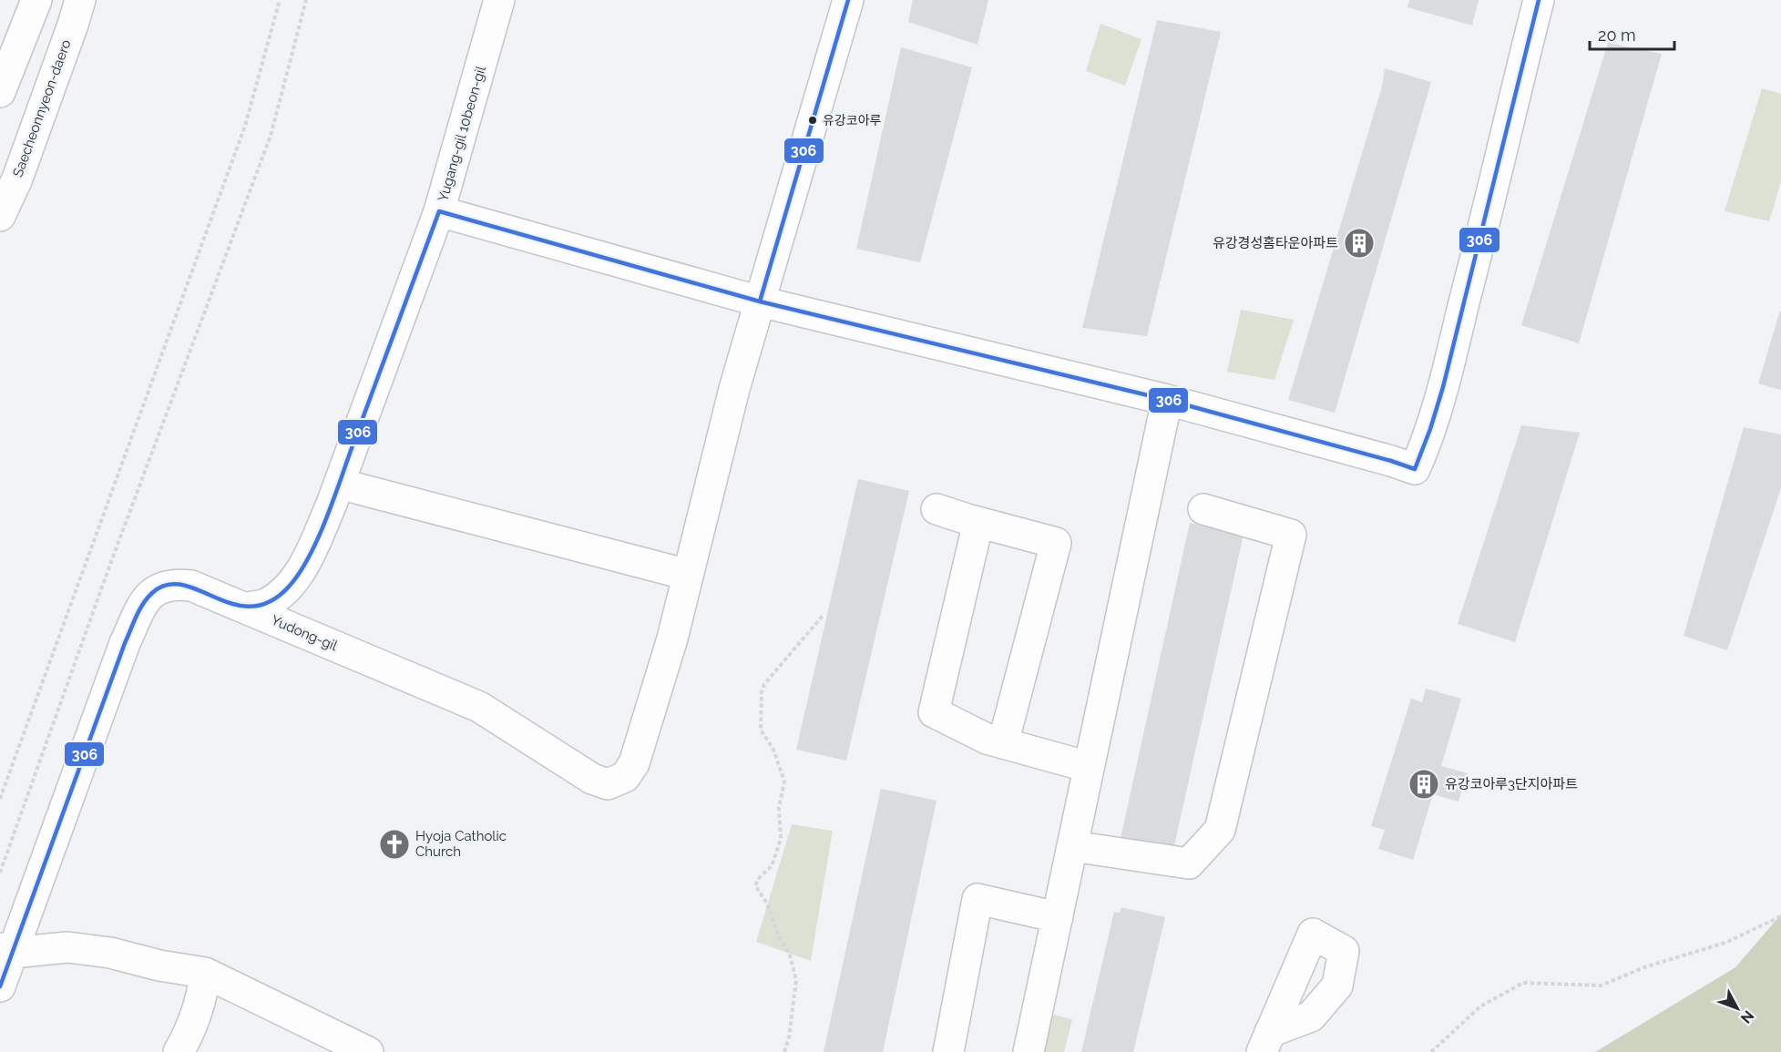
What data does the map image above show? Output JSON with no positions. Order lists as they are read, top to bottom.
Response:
{
  "streets": {
    "main road": ["Saecheonnyeon-daero", "Yugang-gil 10beon-gil", "Yudong-gil"]
  },
  "crossings": [
    ["Yugang-gil 10beon-gil", "Yudong-gil"]
  ],
  "places": {
    "other": ["유강코아루"],
    "building": ["유강경성홈타운아파트", "유강코아루3단지아파트"],
    "church": ["Hyoja Catholic Church"]
  },
  "lines": ["transit line 306"],
  "scale_bar": "20 m",
  "north": "bottom right"
}
